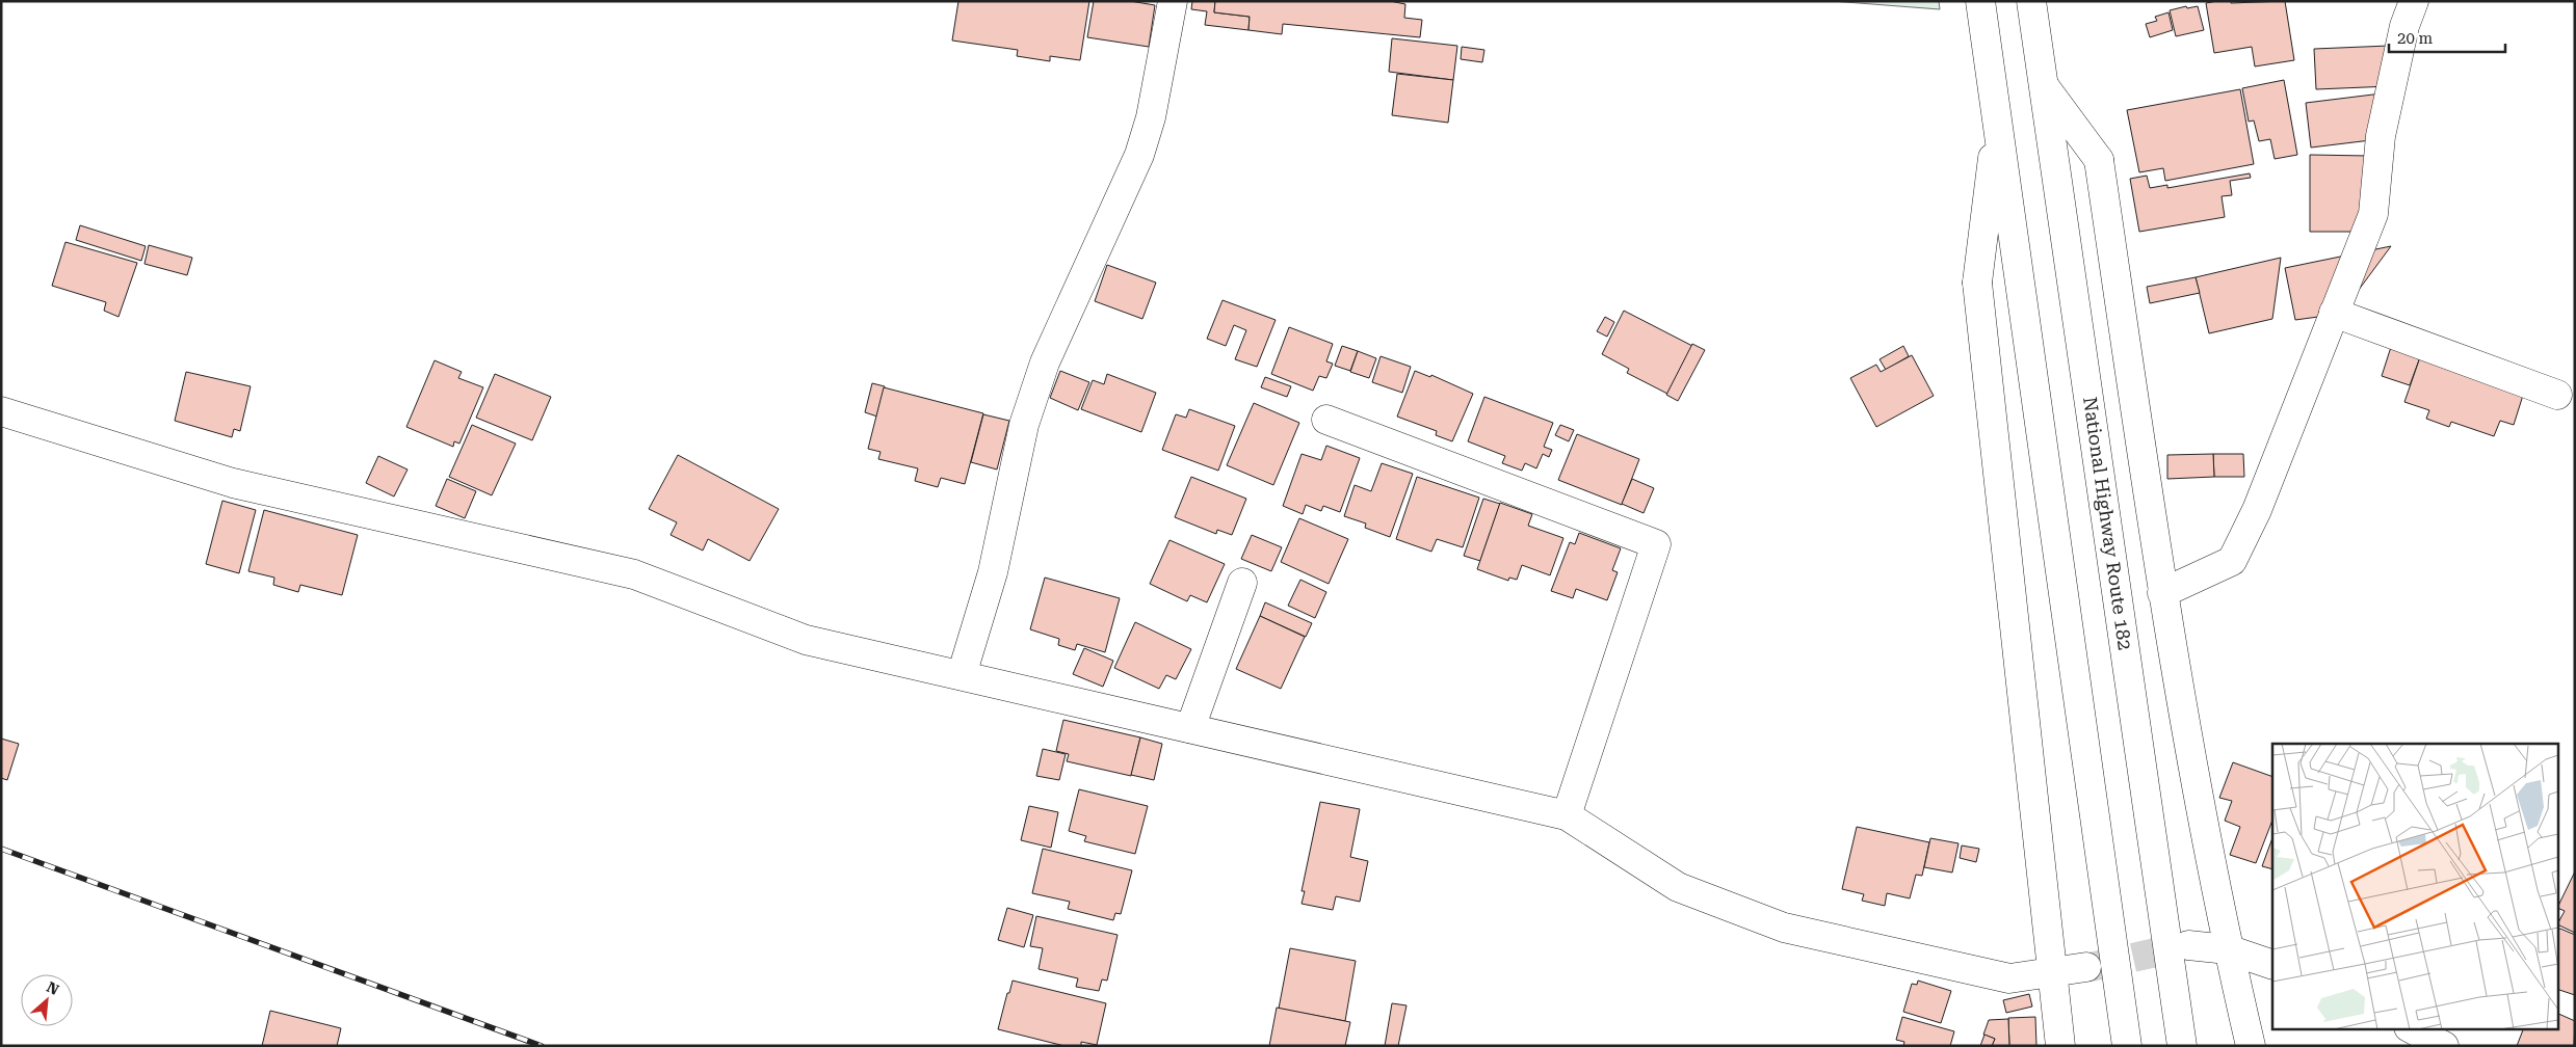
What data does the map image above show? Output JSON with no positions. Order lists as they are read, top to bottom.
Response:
{
  "streets": {
    "main road": ["National Highway Route 182"]
  },
  "scale_bar": "20 m",
  "north": "top right"
}
